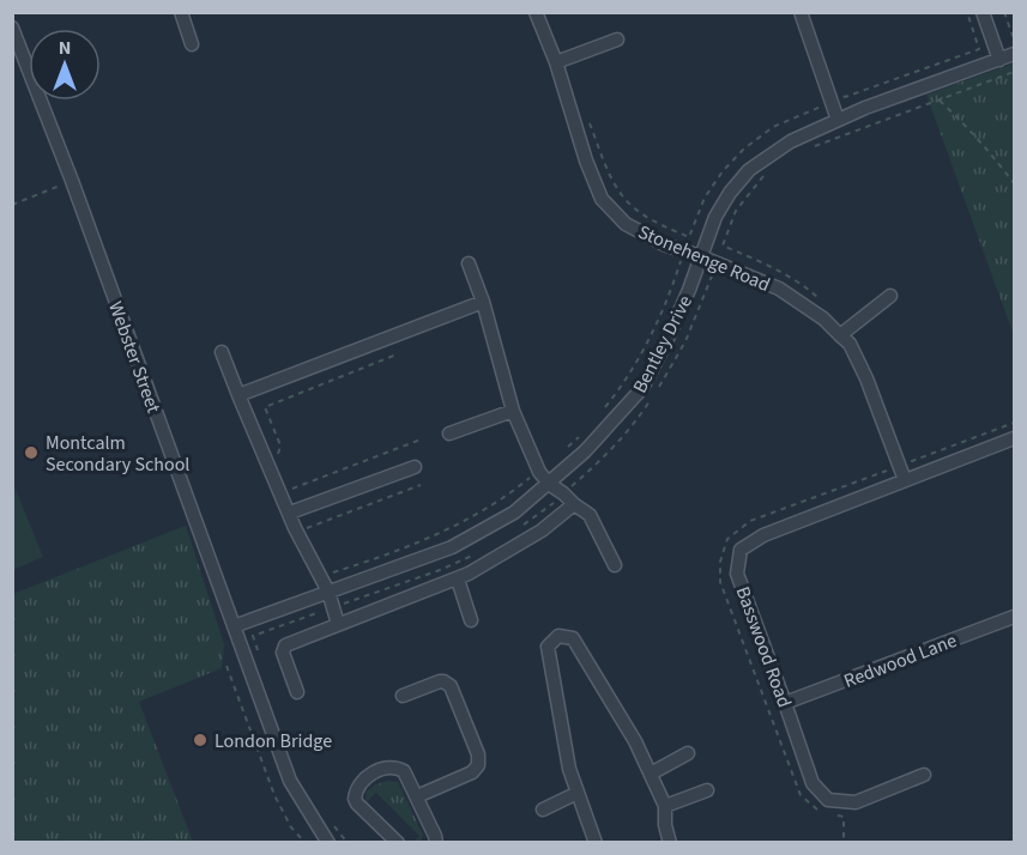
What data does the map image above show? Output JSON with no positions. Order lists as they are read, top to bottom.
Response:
{
  "streets": {
    "street": [
      "Stonehenge Road",
      "Bentley Drive",
      "Webster Street",
      "Basswood Road",
      "Redwood Lane"
    ]
  },
  "crossings": [
    ["Stonehenge Road", "Bentley Drive"],
    ["Stonehenge Road", "Basswood Road"],
    ["Bentley Drive", "Webster Street"],
    ["Basswood Road", "Redwood Lane"]
  ],
  "places": ["Montcalm Secondary School", "London Bridge"],
  "north": "top"
}
